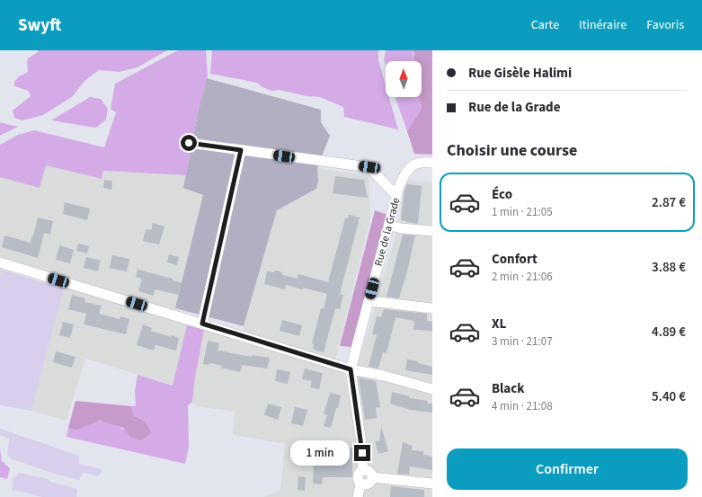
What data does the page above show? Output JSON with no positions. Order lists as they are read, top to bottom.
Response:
{
  "streets": {
    "street": ["Rue de la Grade"]
  },
  "north": "top",
  "page": {
    "header": "Swyft",
    "nav": ["Carte", "Itinéraire", "Favoris"],
    "banner": ["Rue Gisèle Halimi", "Rue de la Grade"],
    "heading": "Choisir une course",
    "list": [
      {
        "name": "Éco",
        "note": "1 min · 21:05",
        "value": "2.87 €"
      },
      {
        "name": "Confort",
        "note": "2 min · 21:06",
        "value": "3.88 €"
      },
      {
        "name": "XL",
        "note": "3 min · 21:07",
        "value": "4.89 €"
      },
      {
        "name": "Black",
        "note": "4 min · 21:08",
        "value": "5.40 €"
      }
    ],
    "bubble": "1 min",
    "buttons": "Confirmer"
  }
}
